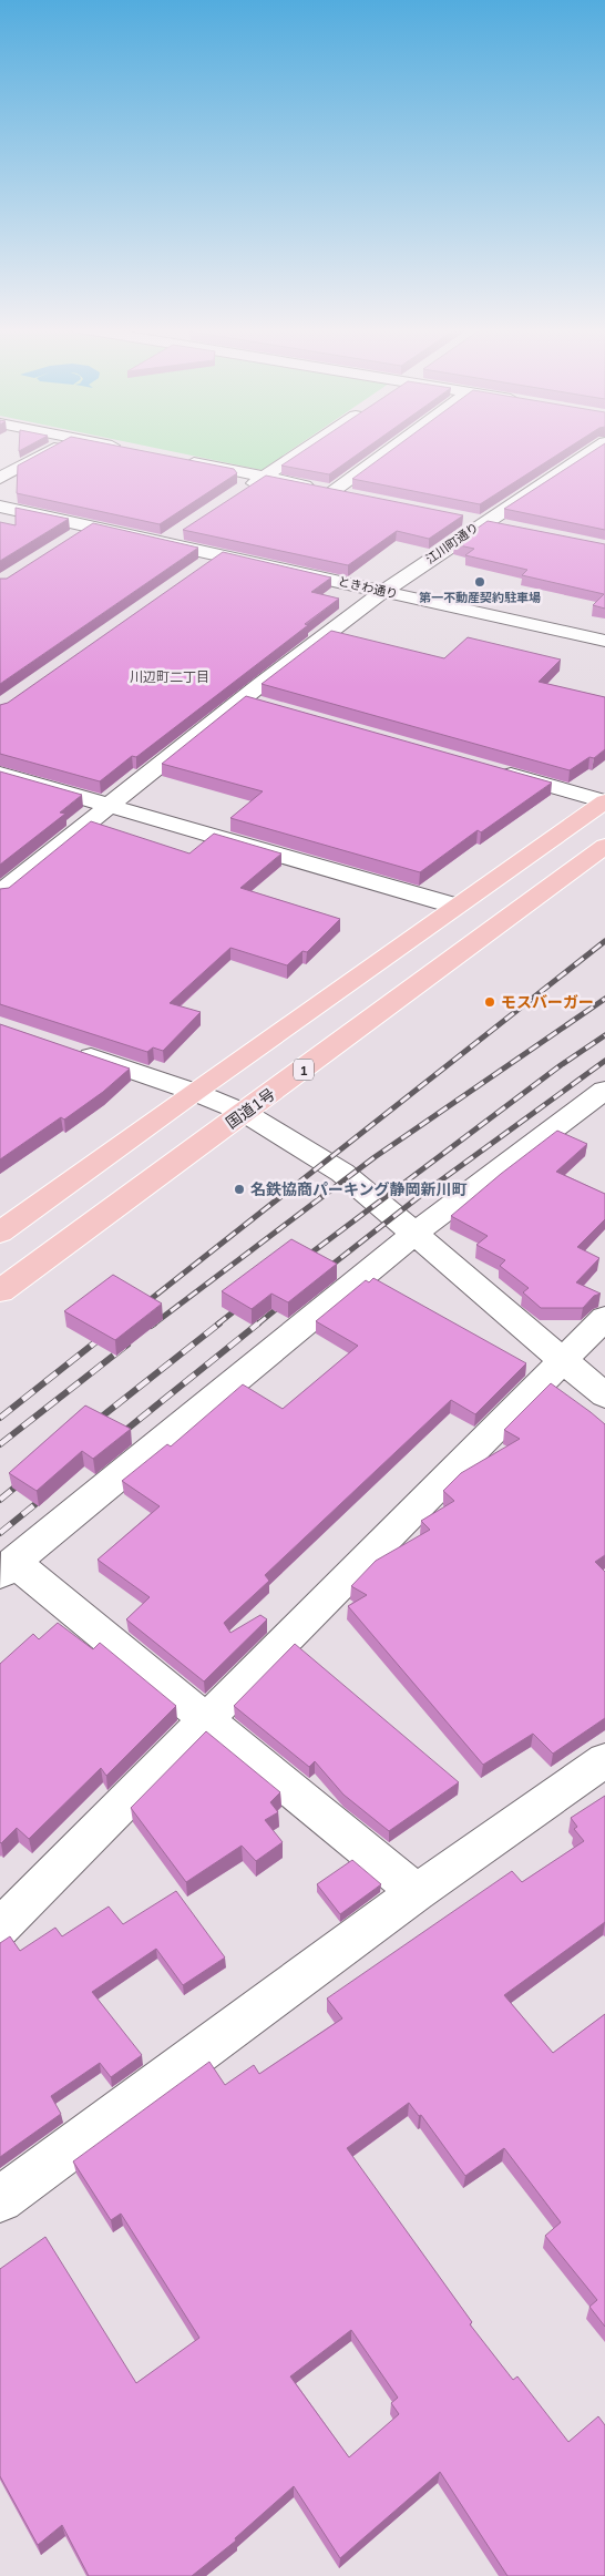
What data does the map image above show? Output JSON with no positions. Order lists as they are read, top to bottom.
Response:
{
  "streets": {
    "highway": ["1", "国道1号"],
    "street": ["江川町通り", "ときわ通り"]
  },
  "crossings": [
    ["江川町通り", "ときわ通り"]
  ],
  "districts": ["川辺町二丁目"],
  "places": ["第一不動産契約駐車場", "モスバーガー", "名鉄協商パーキング静岡新川町"]
}
